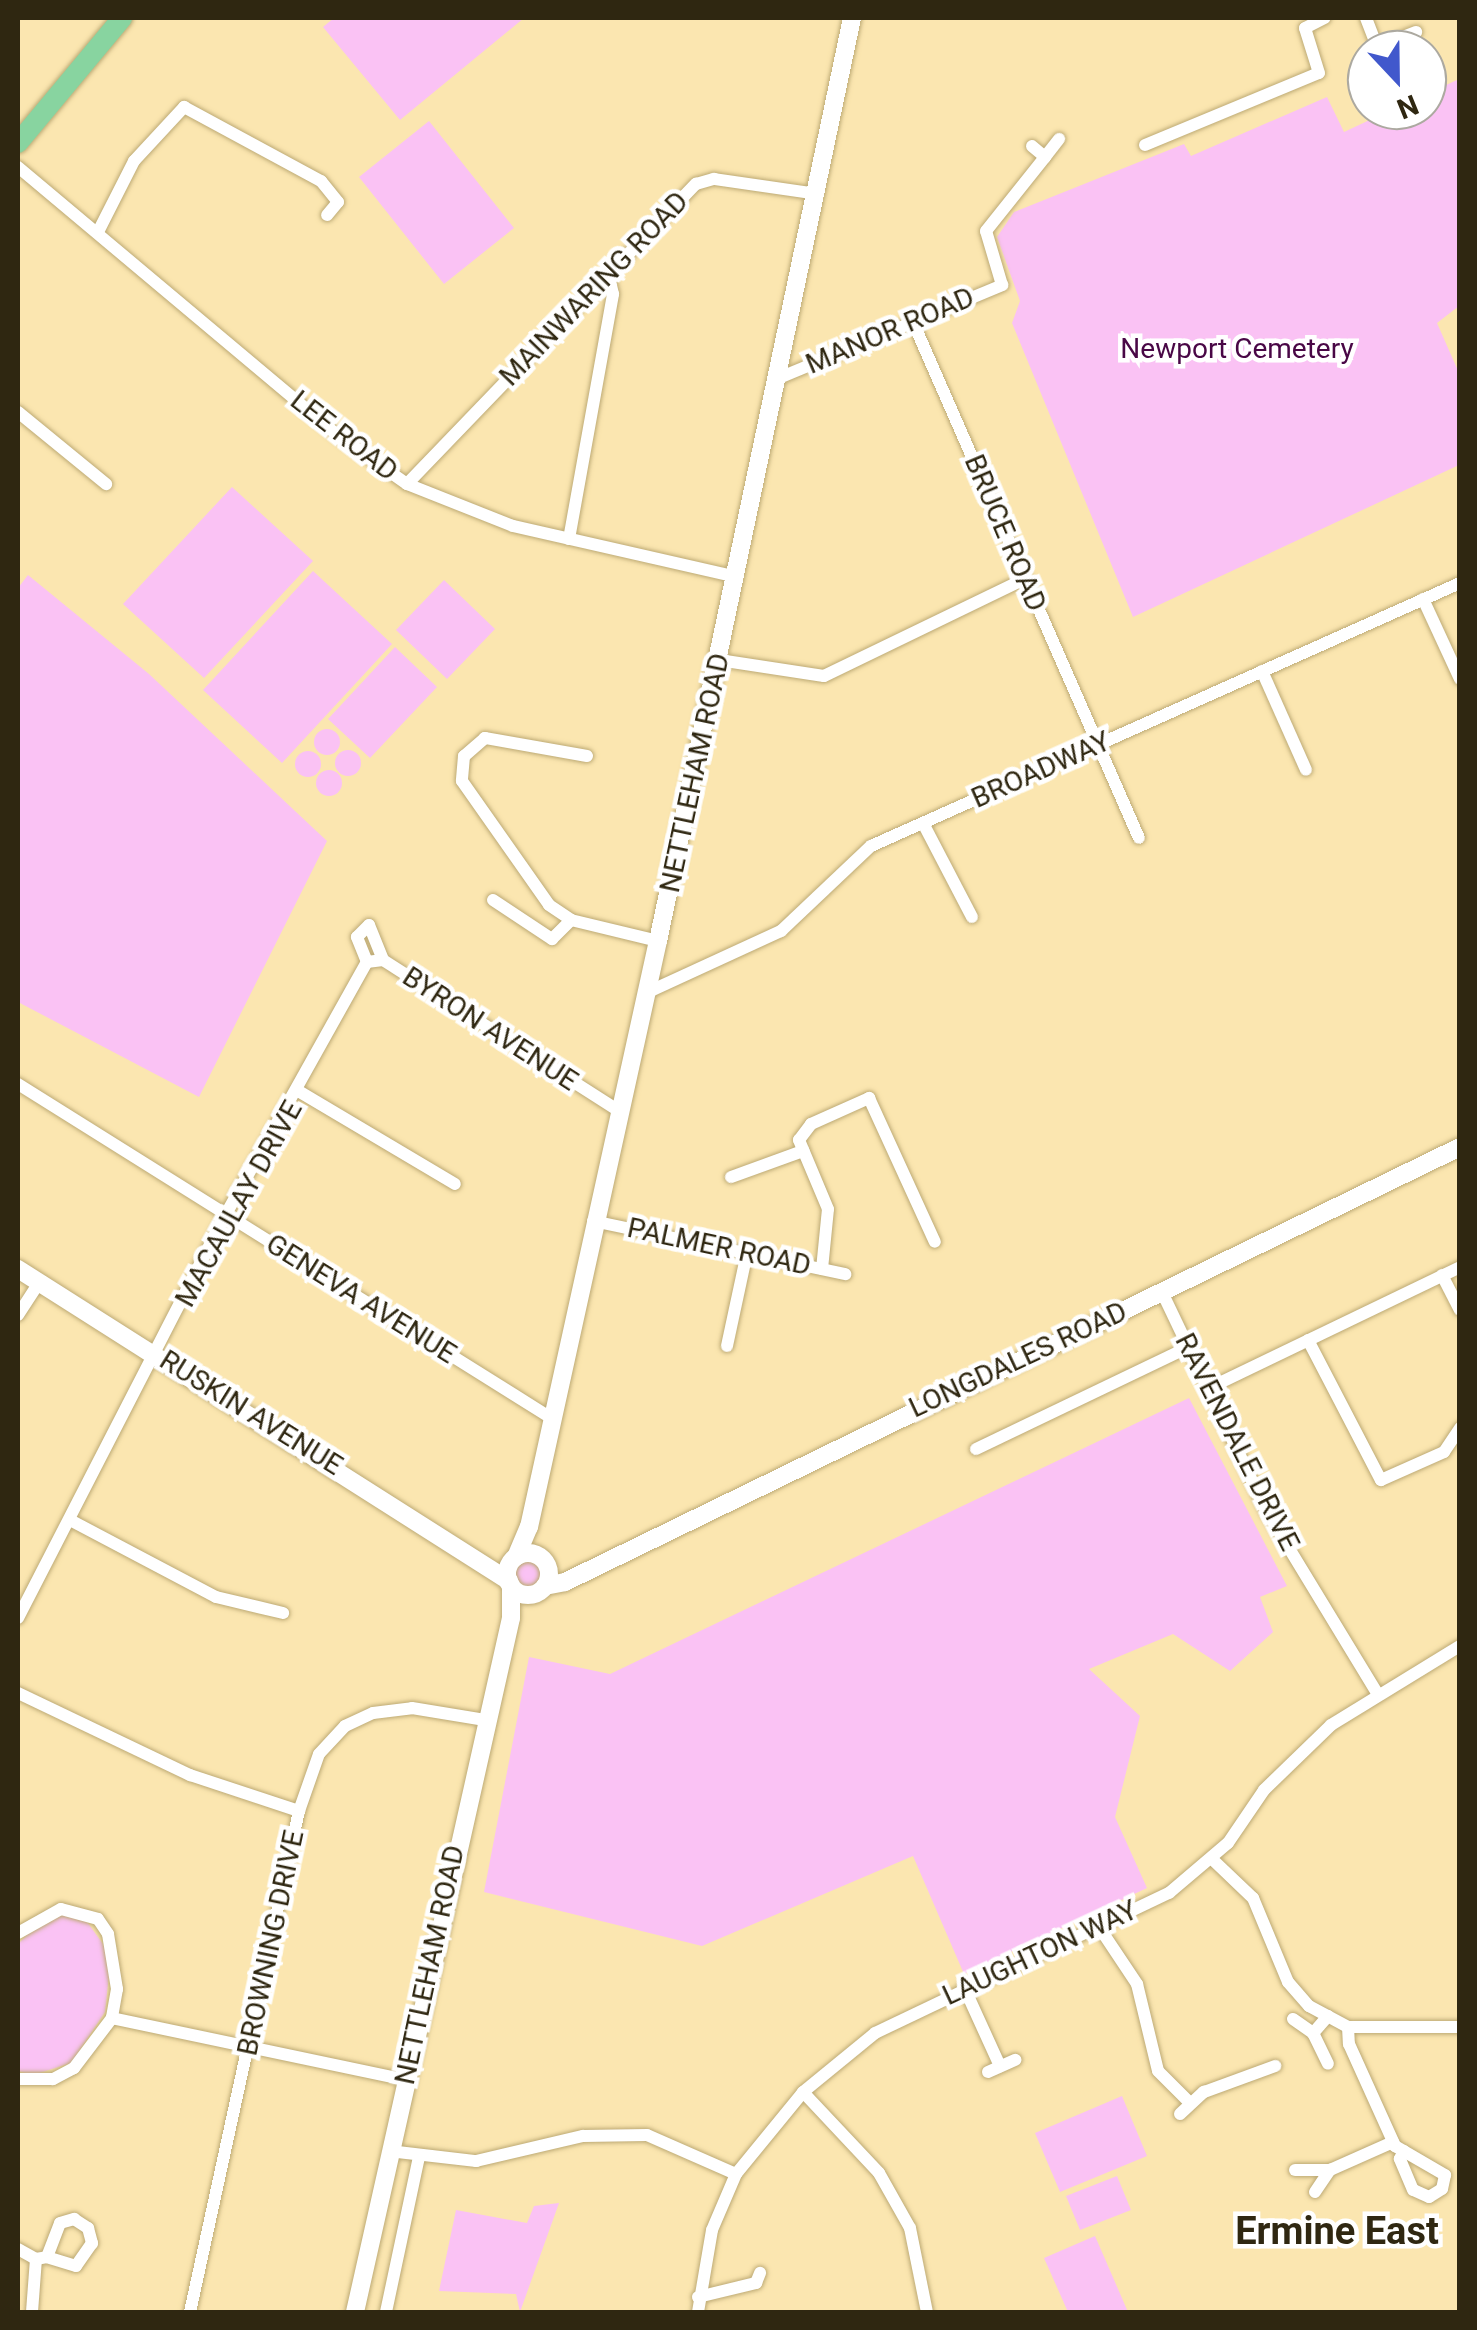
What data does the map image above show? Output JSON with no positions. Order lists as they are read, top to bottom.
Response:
{
  "streets": {
    "main road": ["NETTLEHAM ROAD", "LONGDALES ROAD", "RUSKIN AVENUE"],
    "street": [
      "MAINWARING ROAD",
      "MANOR ROAD",
      "LEE ROAD",
      "BRUCE ROAD",
      "BROADWAY",
      "BYRON AVENUE",
      "MACAULAY DRIVE",
      "PALMER ROAD",
      "GENEVA AVENUE",
      "RAVENDALE DRIVE",
      "BROWNING DRIVE",
      "LAUGHTON WAY"
    ]
  },
  "crossings": [
    ["MAINWARING ROAD", "LEE ROAD"],
    ["MAINWARING ROAD", "NETTLEHAM ROAD"],
    ["MANOR ROAD", "BRUCE ROAD"],
    ["MANOR ROAD", "NETTLEHAM ROAD"],
    ["LEE ROAD", "NETTLEHAM ROAD"],
    ["BRUCE ROAD", "BROADWAY"],
    ["BROADWAY", "NETTLEHAM ROAD"],
    ["NETTLEHAM ROAD", "BYRON AVENUE"],
    ["NETTLEHAM ROAD", "PALMER ROAD"],
    ["NETTLEHAM ROAD", "GENEVA AVENUE"],
    ["NETTLEHAM ROAD", "LONGDALES ROAD"],
    ["NETTLEHAM ROAD", "RUSKIN AVENUE"],
    ["NETTLEHAM ROAD", "BROWNING DRIVE"],
    ["BYRON AVENUE", "MACAULAY DRIVE"],
    ["MACAULAY DRIVE", "GENEVA AVENUE"],
    ["MACAULAY DRIVE", "RUSKIN AVENUE"],
    ["LONGDALES ROAD", "RAVENDALE DRIVE"],
    ["RAVENDALE DRIVE", "LAUGHTON WAY"]
  ],
  "districts": ["Ermine East"],
  "parks": ["Newport Cemetery"],
  "north": "bottom"
}
